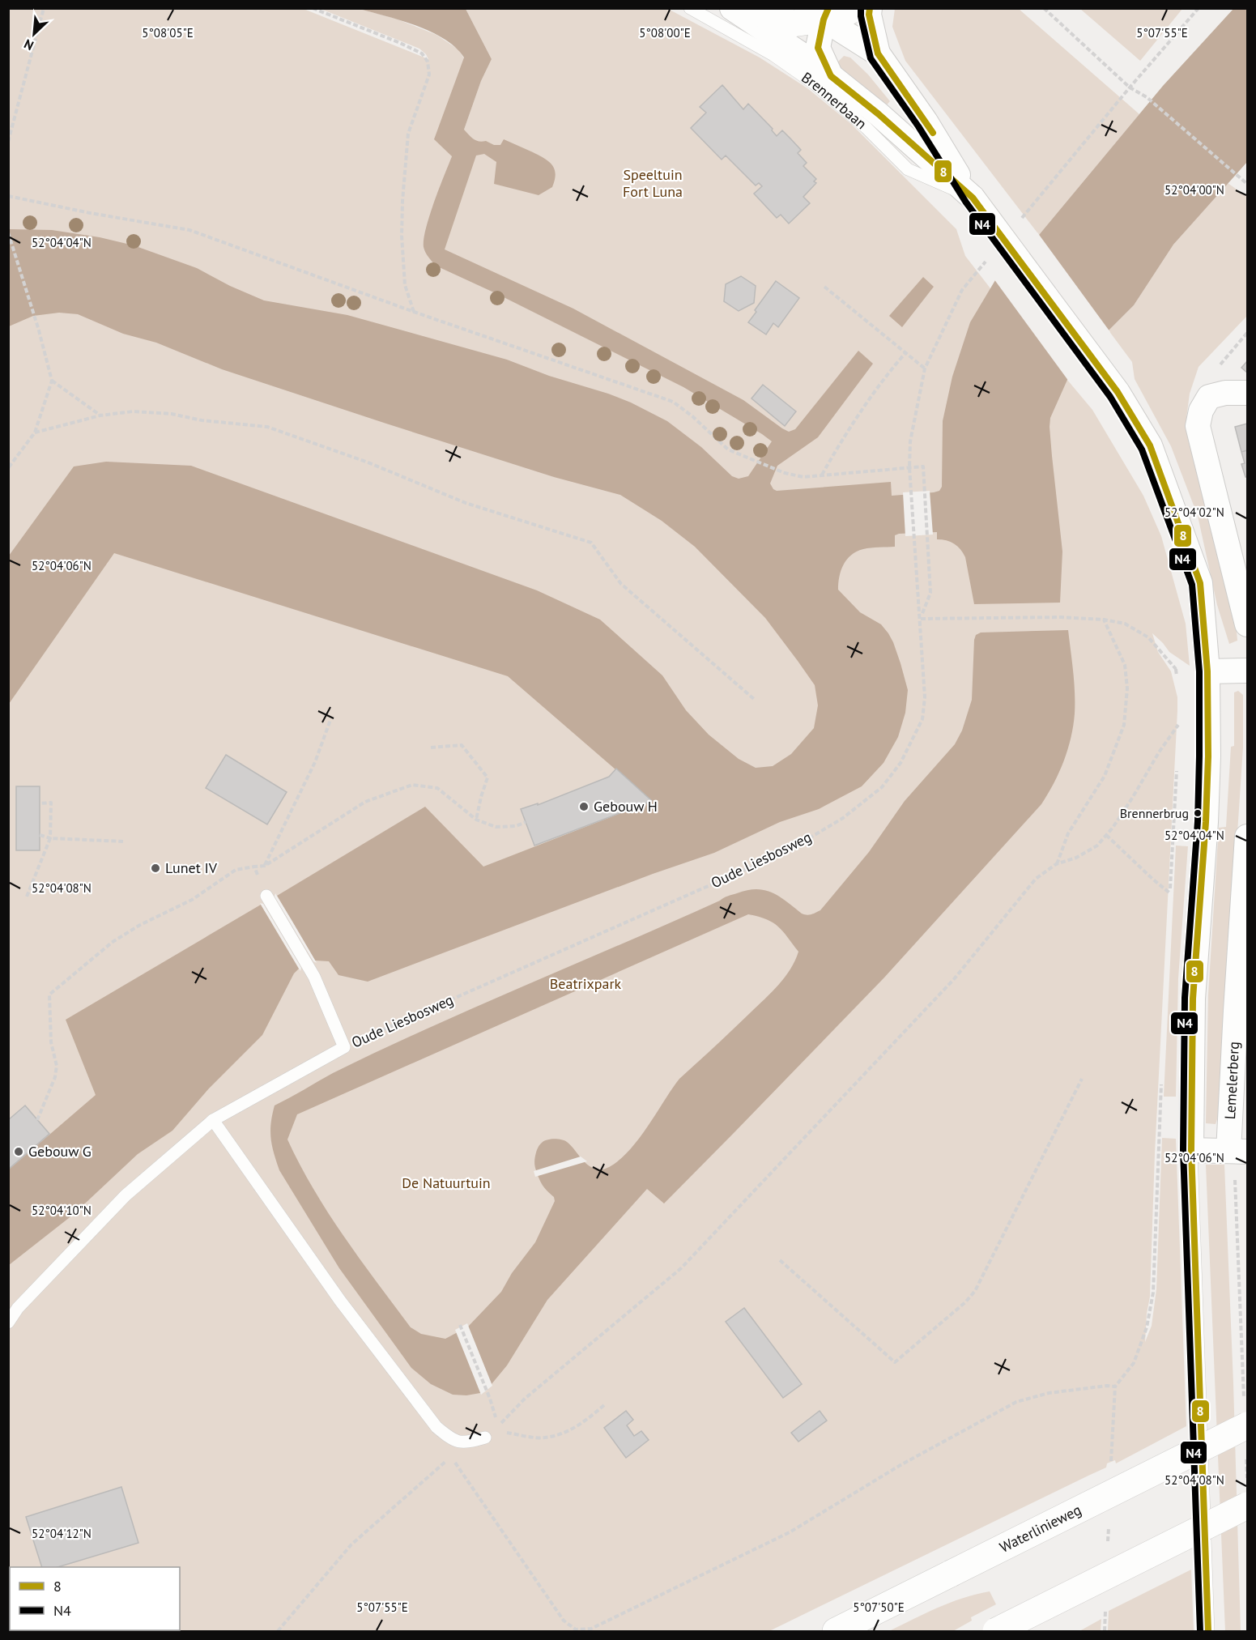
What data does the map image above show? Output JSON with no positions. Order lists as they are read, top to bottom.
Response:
{
  "streets": {
    "main road": ["Waterlinieweg"],
    "street": ["Brennerbaan", "Lemelerberg"],
    "path": ["Oude Liesbosweg"]
  },
  "parks": ["Speeltuin Fort Luna", "Beatrixpark", "De Natuurtuin"],
  "places": [
    "Gebouw H",
    "Brennerbrug",
    "Lunet IV",
    "Gebouw G"
  ],
  "lines": ["transit line 8", "transit line N4"],
  "legend": ["8", "N4"],
  "north": "bottom left",
  "coordinates": [
    "5°08'00\"E",
    "5°08'05\"E",
    "5°07'55\"E",
    "52°04'00\"N",
    "52°04'04\"N",
    "52°04'02\"N",
    "52°04'06\"N",
    "52°04'08\"N",
    "52°04'10\"N",
    "52°04'12\"N",
    "5°07'50\"E"
  ]
}
